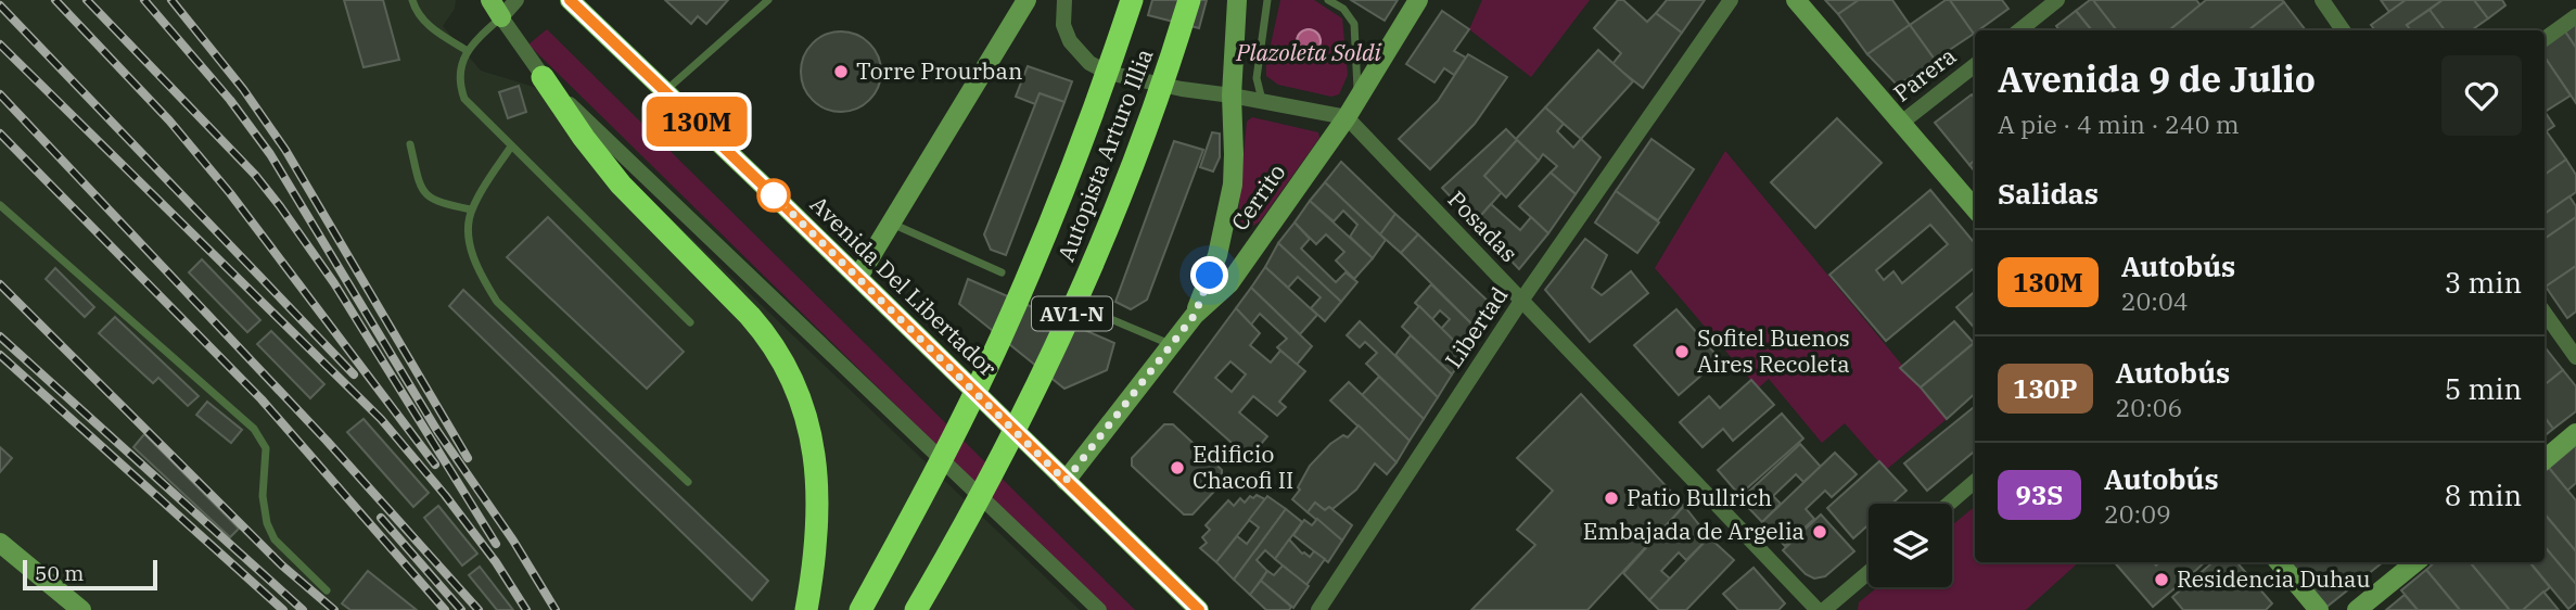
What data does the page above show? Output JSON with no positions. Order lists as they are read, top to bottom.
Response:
{
  "streets": {
    "highway": ["Autopista Arturo Illia", "AV1-N"],
    "main road": ["Avenida Del Libertador"],
    "street": [
      "Parera",
      "Cerrito",
      "Posadas",
      "Libertad"
    ]
  },
  "crossings": [
    ["Cerrito", "Posadas"],
    ["Cerrito", "Avenida Del Libertador"],
    ["Posadas", "Libertad"]
  ],
  "parks": ["Plazoleta Soldi"],
  "places": [
    "Torre Prourban",
    "Sofitel Buenos Aires Recoleta",
    "Edificio Chacofi II",
    "Patio Bullrich",
    "Embajada de Argelia",
    "Residencia Duhau"
  ],
  "lines": ["bus line 130M"],
  "scale_bar": "50 m",
  "page": {
    "on_map": "130M",
    "heading": [
      ["Avenida 9 de Julio", "A pie · 4 min · 240 m"],
      "Salidas"
    ],
    "list": [
      {
        "mark": "130M",
        "name": "Autobús",
        "note": "20:04",
        "value": "3 min"
      },
      {
        "mark": "130P",
        "name": "Autobús",
        "note": "20:06",
        "value": "5 min"
      },
      {
        "mark": "93S",
        "name": "Autobús",
        "note": "20:09",
        "value": "8 min"
      }
    ],
    "scale": "50 m"
  }
}
